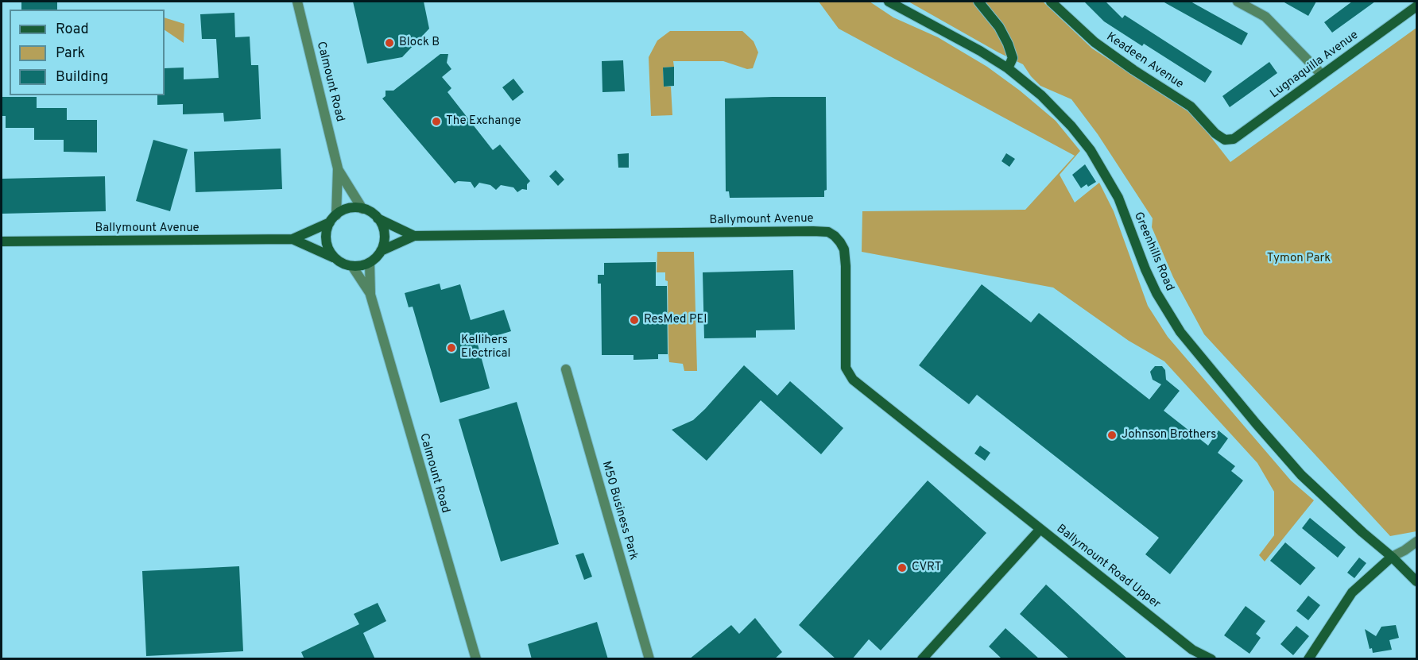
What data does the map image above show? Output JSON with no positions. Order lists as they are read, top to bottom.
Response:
{
  "streets": {
    "street": [
      "Keadeen Avenue",
      "Lugnaquilla Avenue",
      "Calmount Road",
      "Ballymount Avenue",
      "Greenhills Road",
      "M50 Business Park",
      "Ballymount Road Upper"
    ]
  },
  "crossings": [
    ["Keadeen Avenue", "Lugnaquilla Avenue"],
    ["Calmount Road", "Ballymount Avenue"],
    ["Ballymount Avenue", "Ballymount Road Upper"]
  ],
  "parks": ["Tymon Park"],
  "places": [
    "Block B",
    "The Exchange",
    "ResMed PEI",
    "Kellihers Electrical",
    "Johnson Brothers",
    "CVRT"
  ],
  "legend": ["Road", "Park", "Building"]
}
